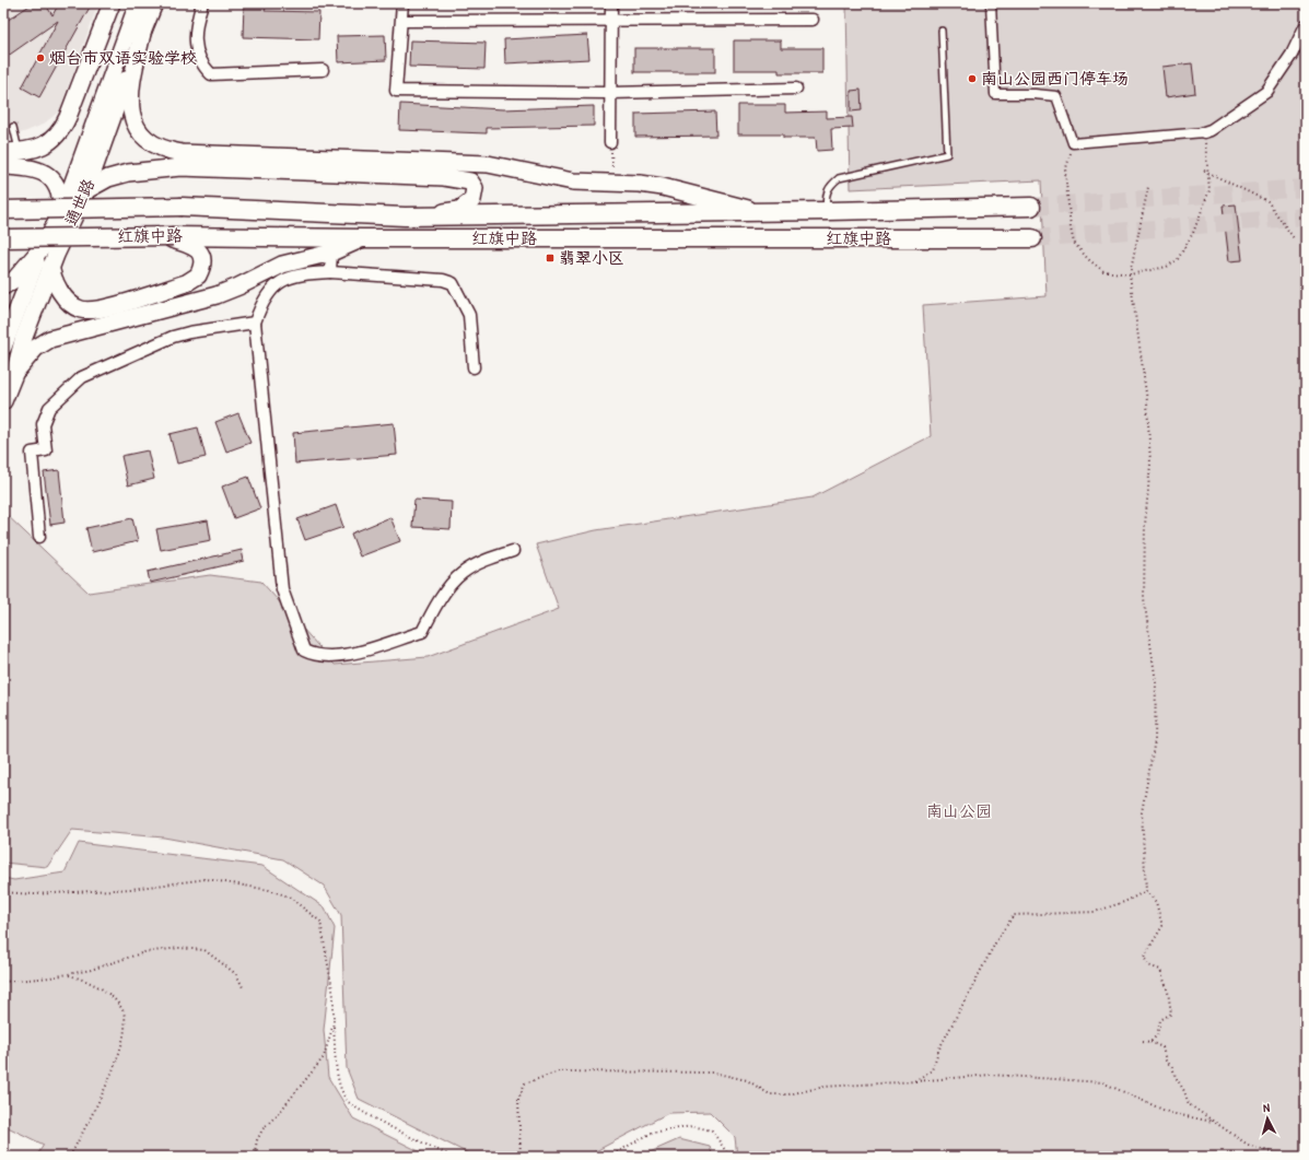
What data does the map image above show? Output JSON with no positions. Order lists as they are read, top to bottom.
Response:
{
  "streets": {
    "main road": ["通世路", "红旗中路"]
  },
  "parks": ["南山公园"],
  "places": {
    "other": ["烟台市双语实验学校", "南山公园西门停车场"],
    "transit": ["翡翠小区"]
  },
  "north": "top"
}
